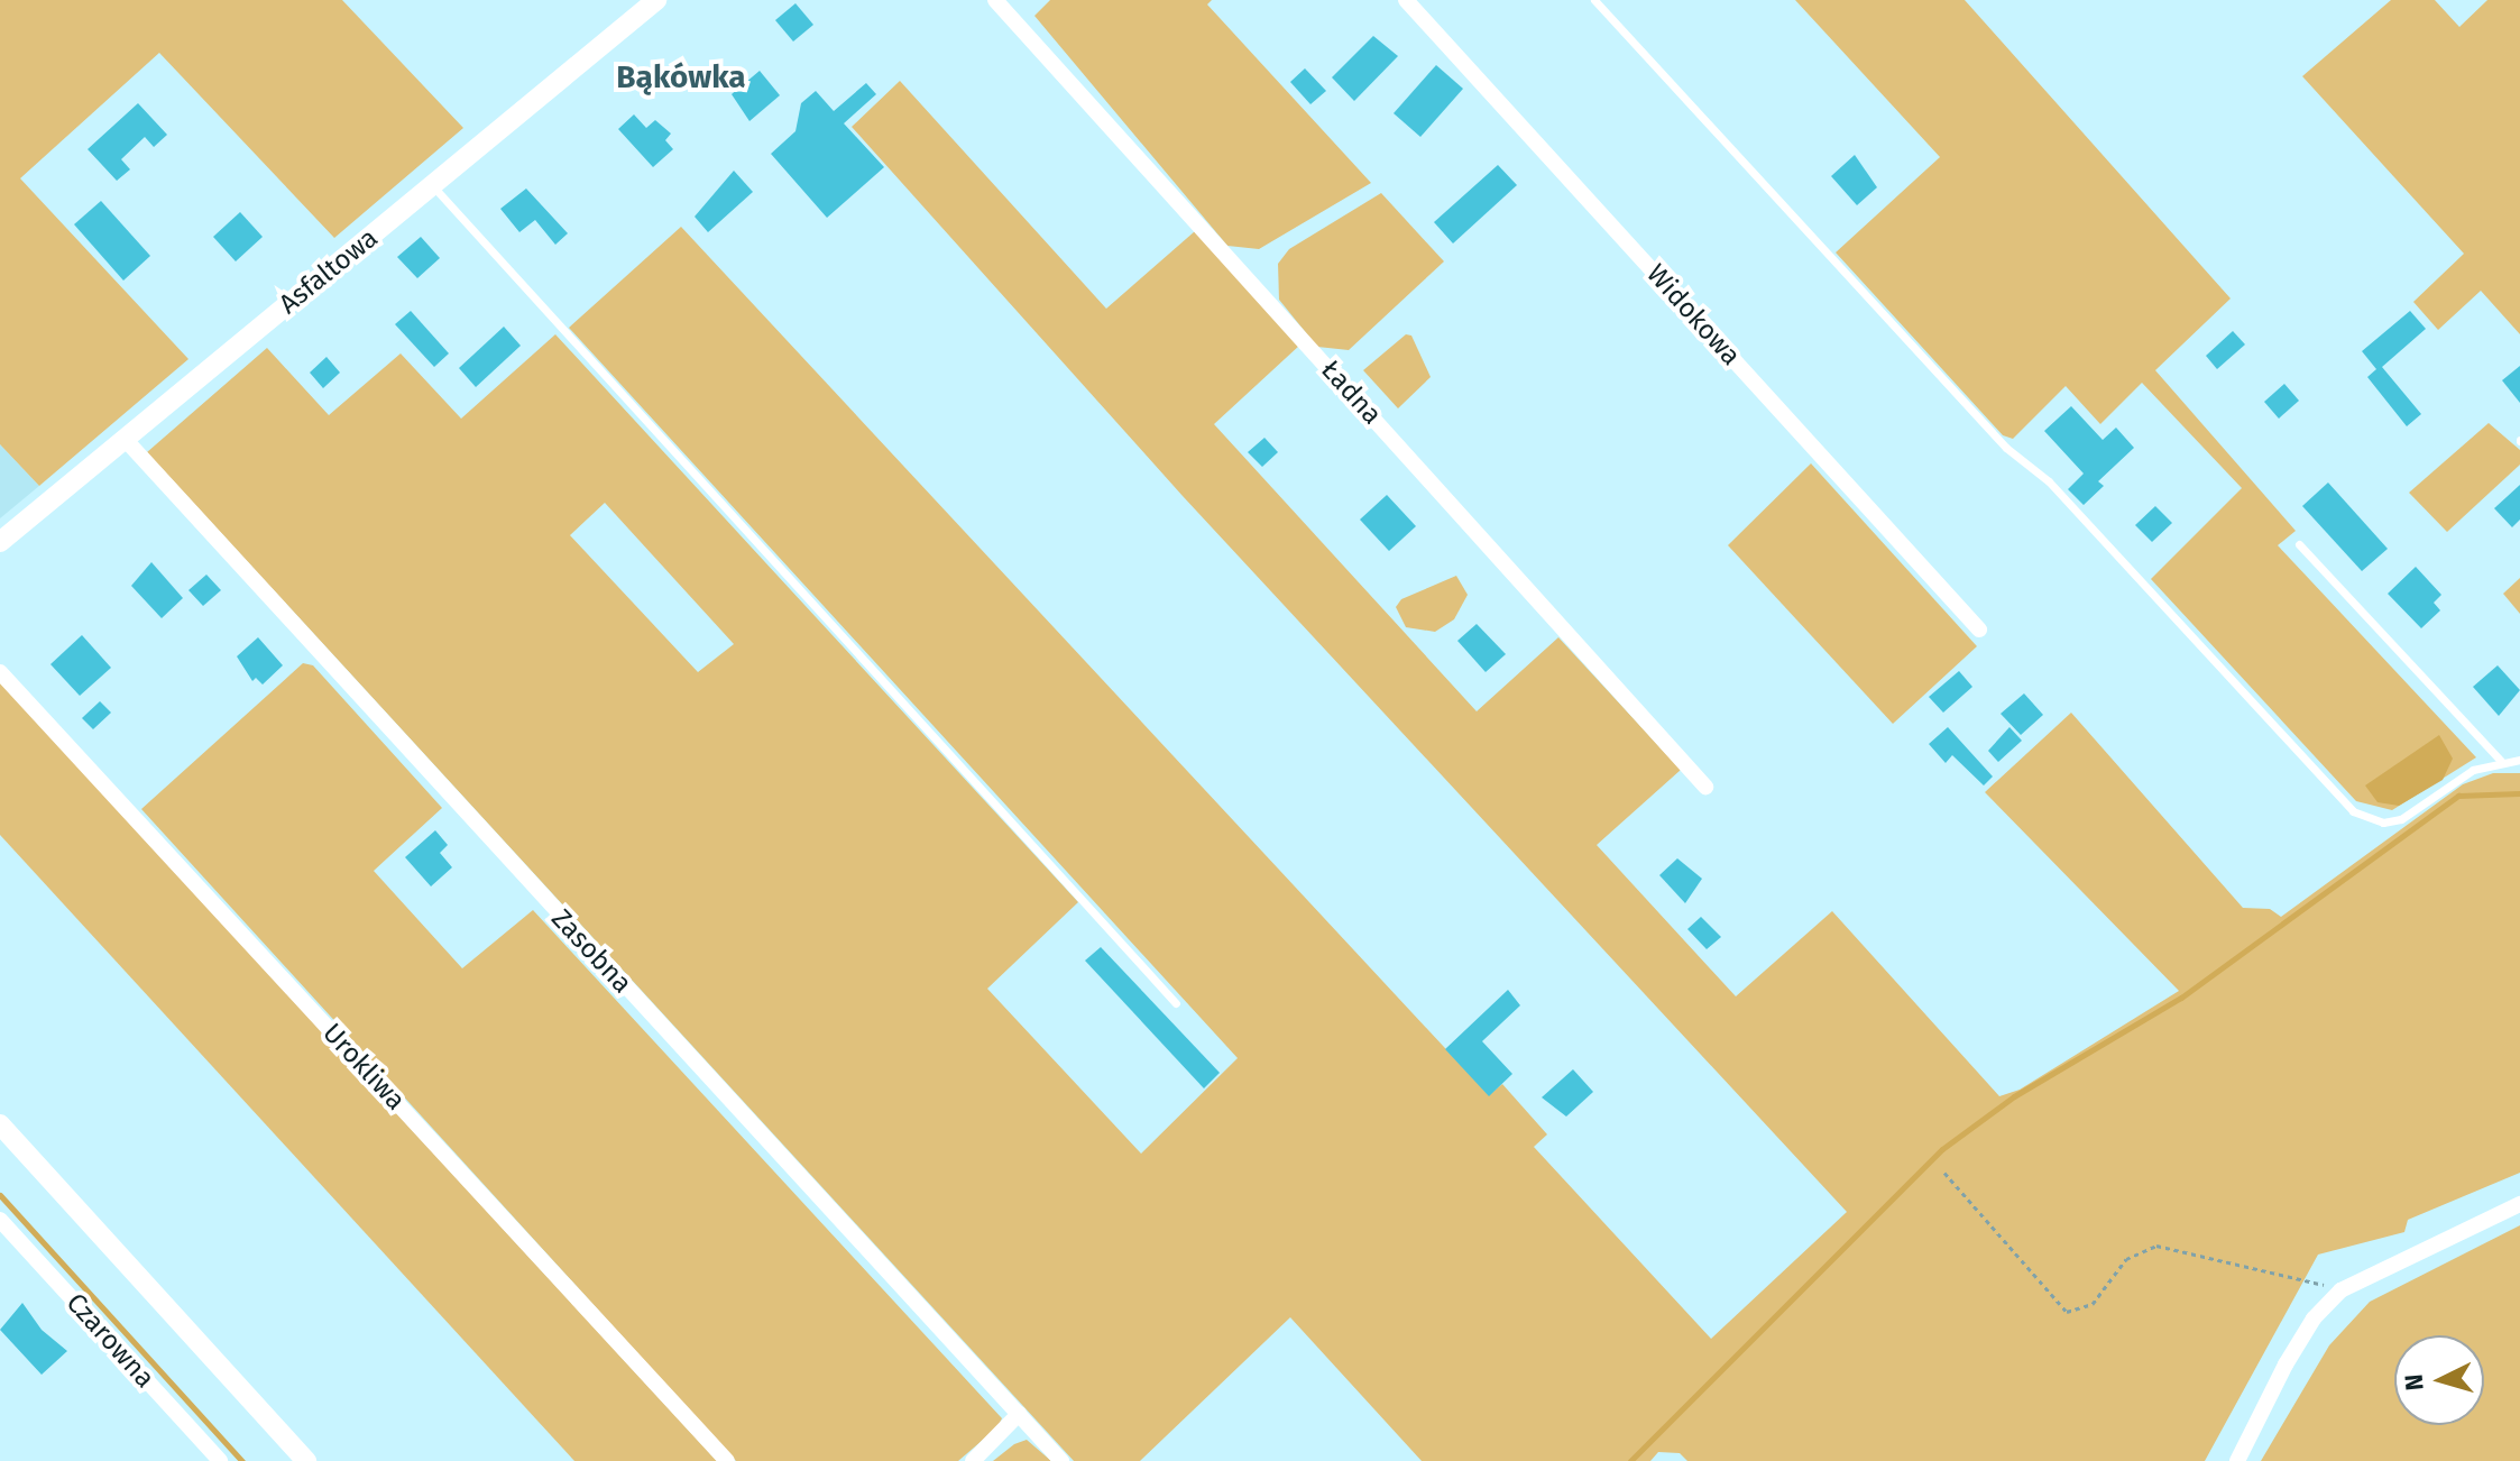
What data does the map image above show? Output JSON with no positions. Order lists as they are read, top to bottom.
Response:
{
  "streets": {
    "street": [
      "Asfaltowa",
      "Widokowa",
      "Ładna",
      "Zasobna",
      "Urokliwa",
      "Czarowna"
    ]
  },
  "crossings": [
    ["Asfaltowa", "Zasobna"]
  ],
  "districts": ["Bąkówka"],
  "north": "left"
}
